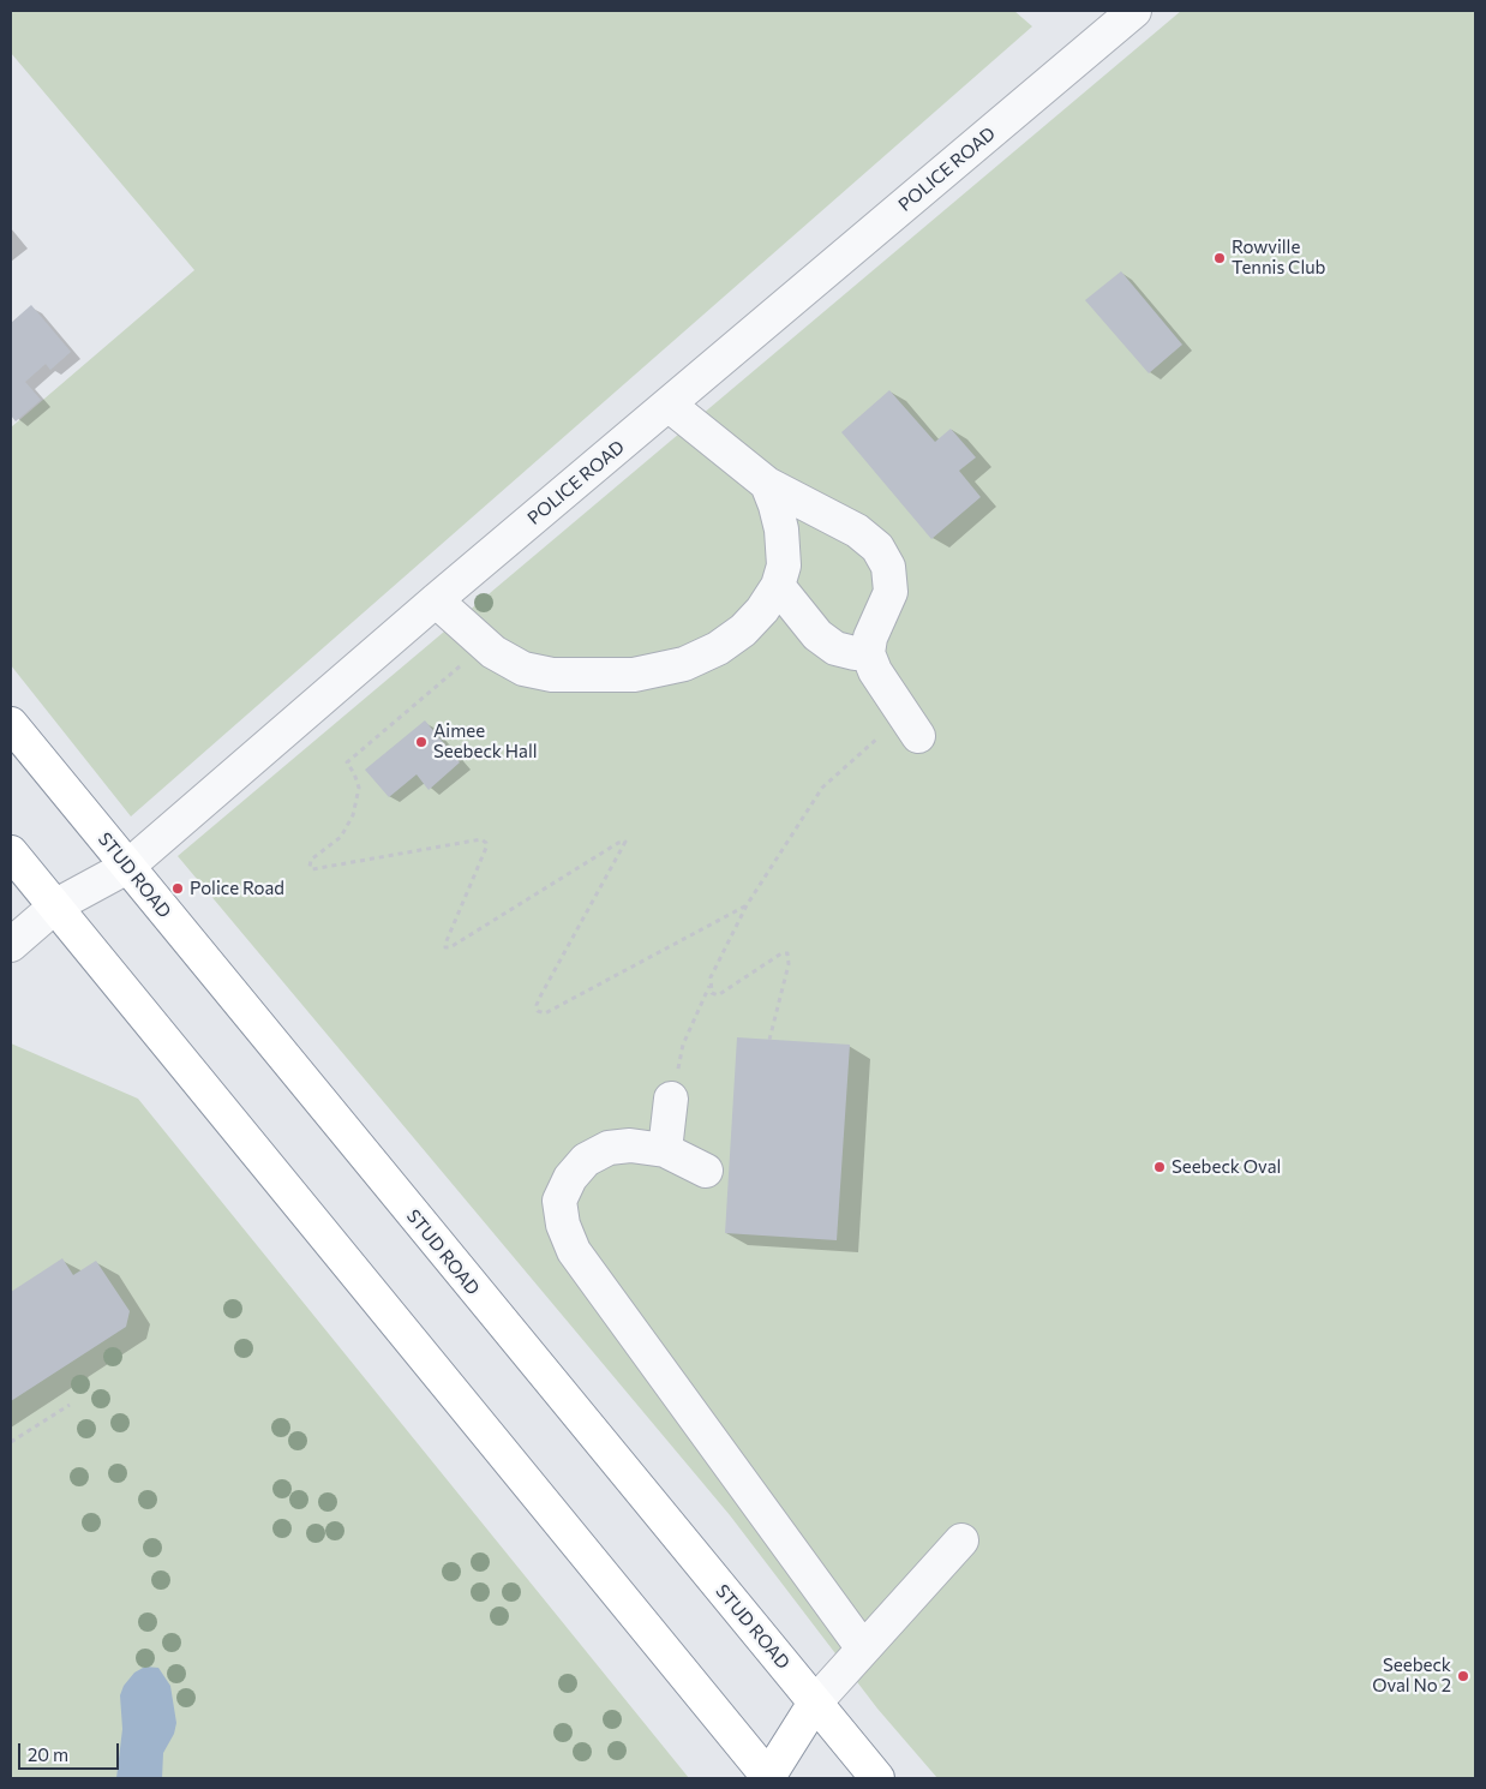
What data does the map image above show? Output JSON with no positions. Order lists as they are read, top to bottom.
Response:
{
  "streets": {
    "highway": ["STUD ROAD"],
    "street": ["POLICE ROAD"]
  },
  "crossings": [
    ["POLICE ROAD", "STUD ROAD"]
  ],
  "places": [
    "Rowville Tennis Club",
    "Aimee Seebeck Hall",
    "Police Road",
    "Seebeck Oval",
    "Seebeck Oval No 2"
  ],
  "scale_bar": "20 m"
}
